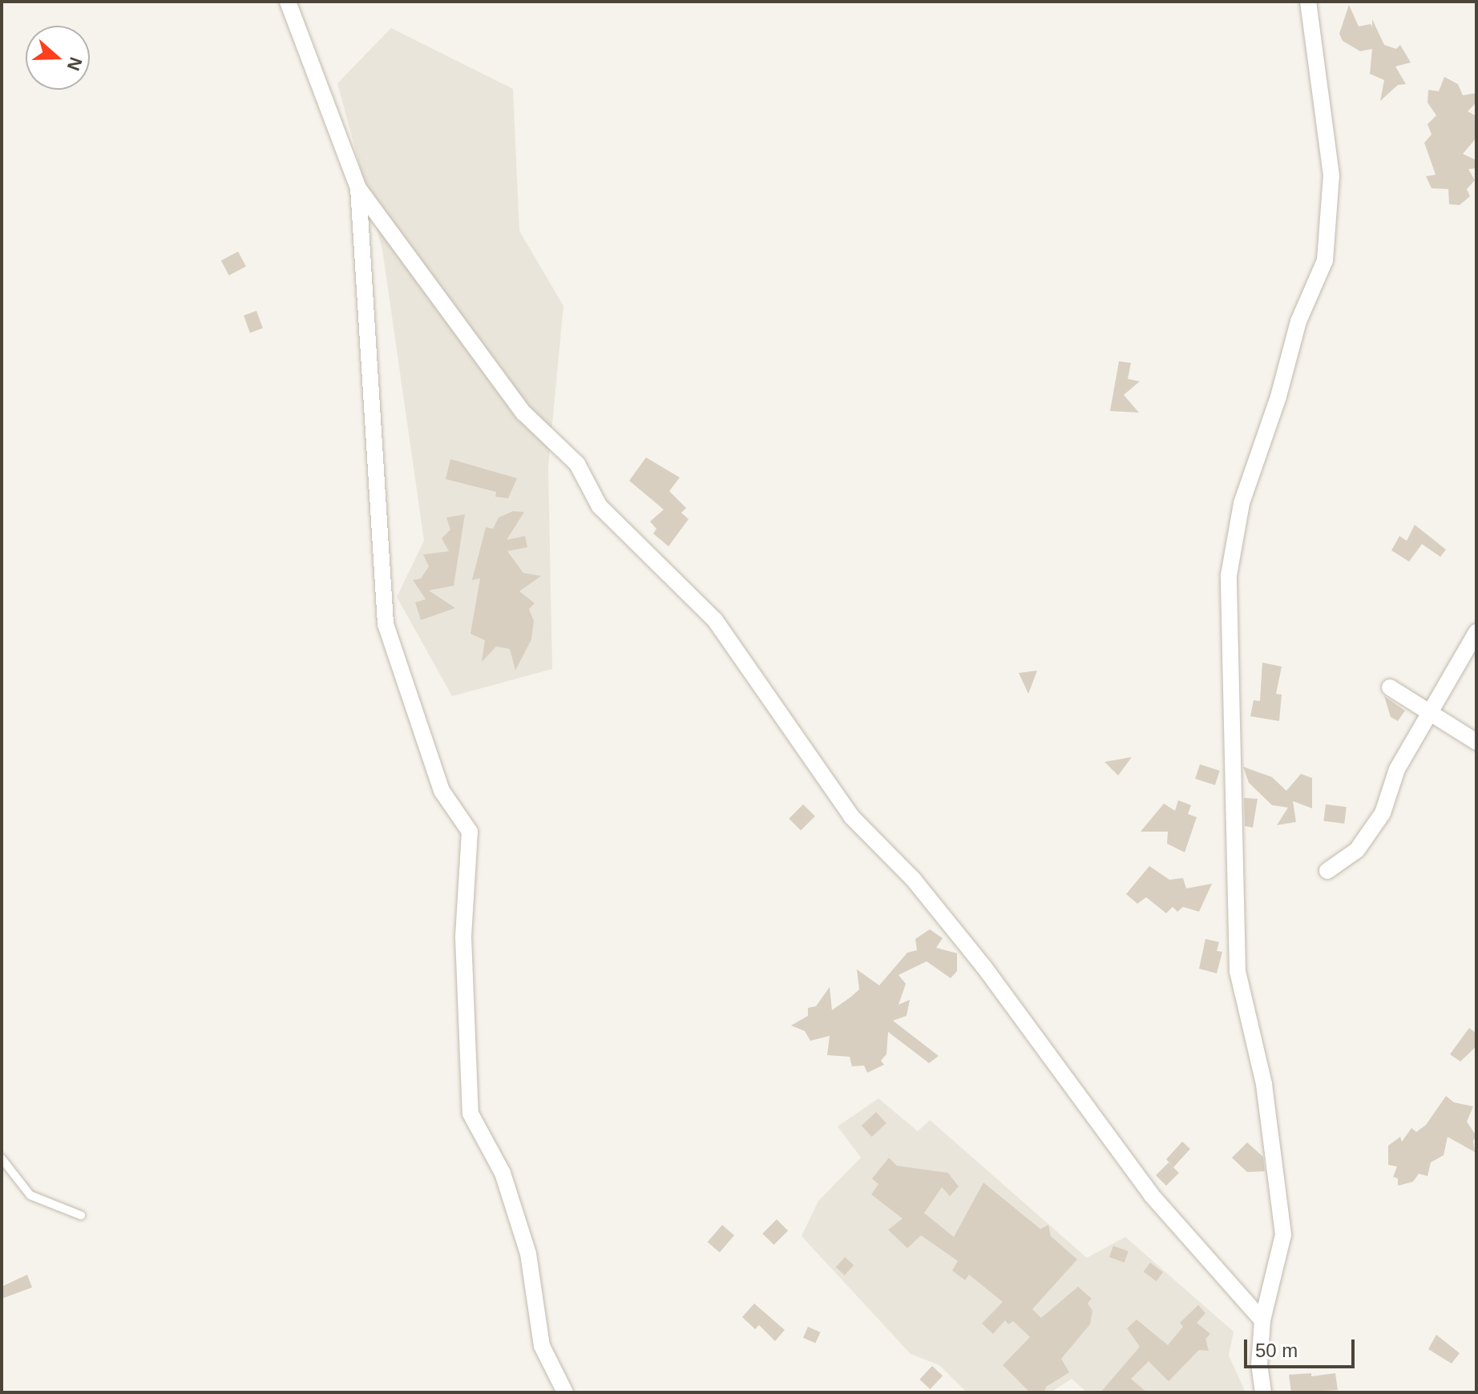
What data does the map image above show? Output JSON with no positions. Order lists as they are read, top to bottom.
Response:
{
  "scale_bar": "50 m",
  "north": "right"
}
